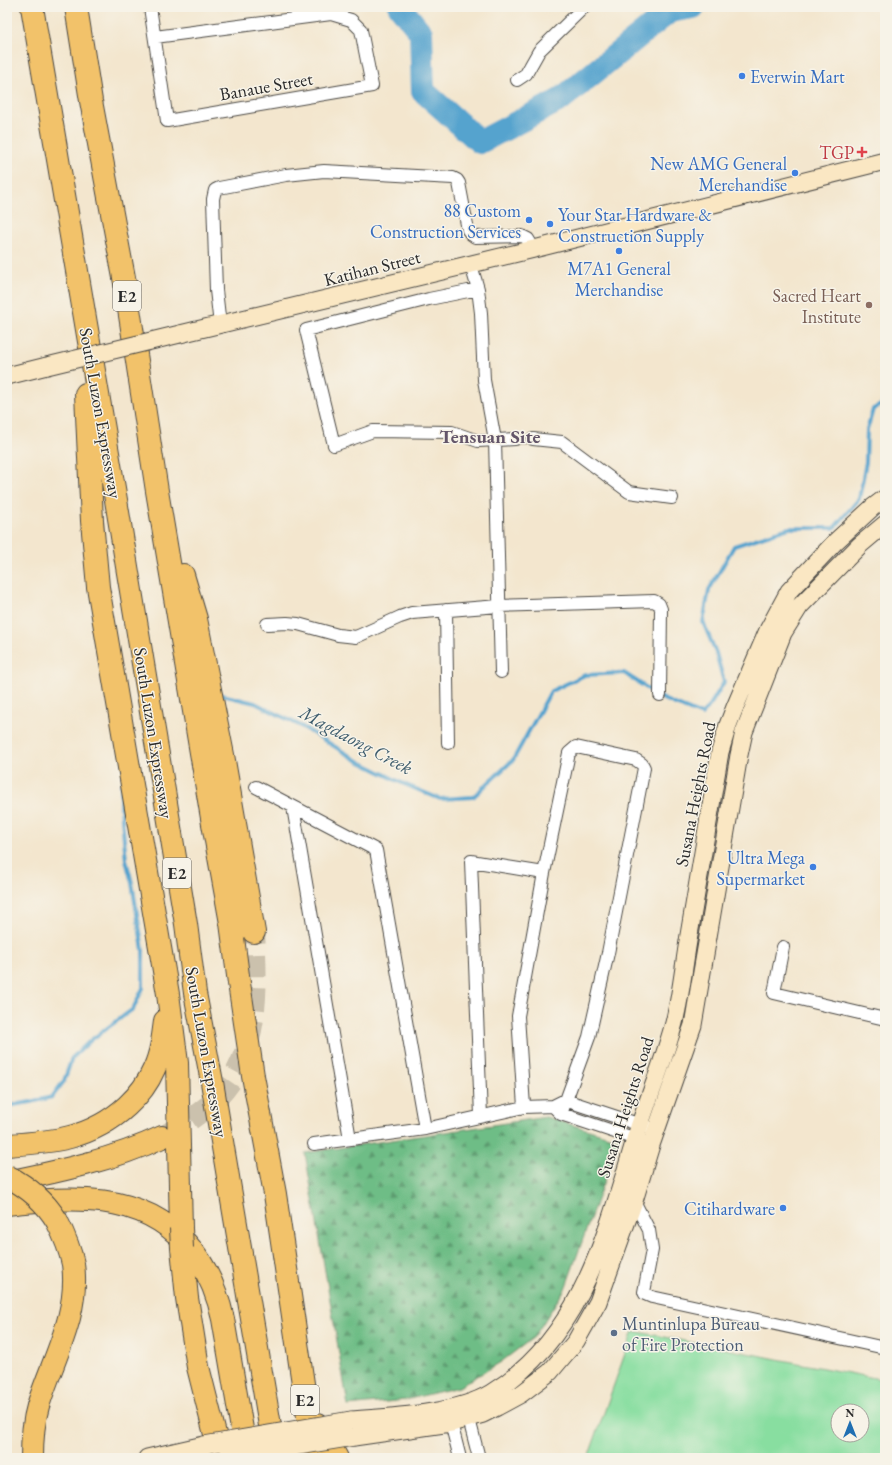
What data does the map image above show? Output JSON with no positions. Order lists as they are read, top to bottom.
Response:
{
  "streets": {
    "highway": ["E2", "South Luzon Expressway"],
    "main road": ["Katihan Street", "Susana Heights Road"],
    "street": ["Banaue Street"]
  },
  "districts": ["Tensuan Site"],
  "water": ["Magdaong Creek"],
  "places": {
    "other": [
      "Everwin Mart",
      "New AMG General Merchandise",
      "88 Custom Construction Services",
      "Your Star Hardware & Construction Supply",
      "M7A1 General Merchandise",
      "Sacred Heart Institute",
      "Ultra Mega Supermarket",
      "Citihardware",
      "Muntinlupa Bureau of Fire Protection"
    ],
    "health": ["TGP"]
  },
  "north": "top"
}
